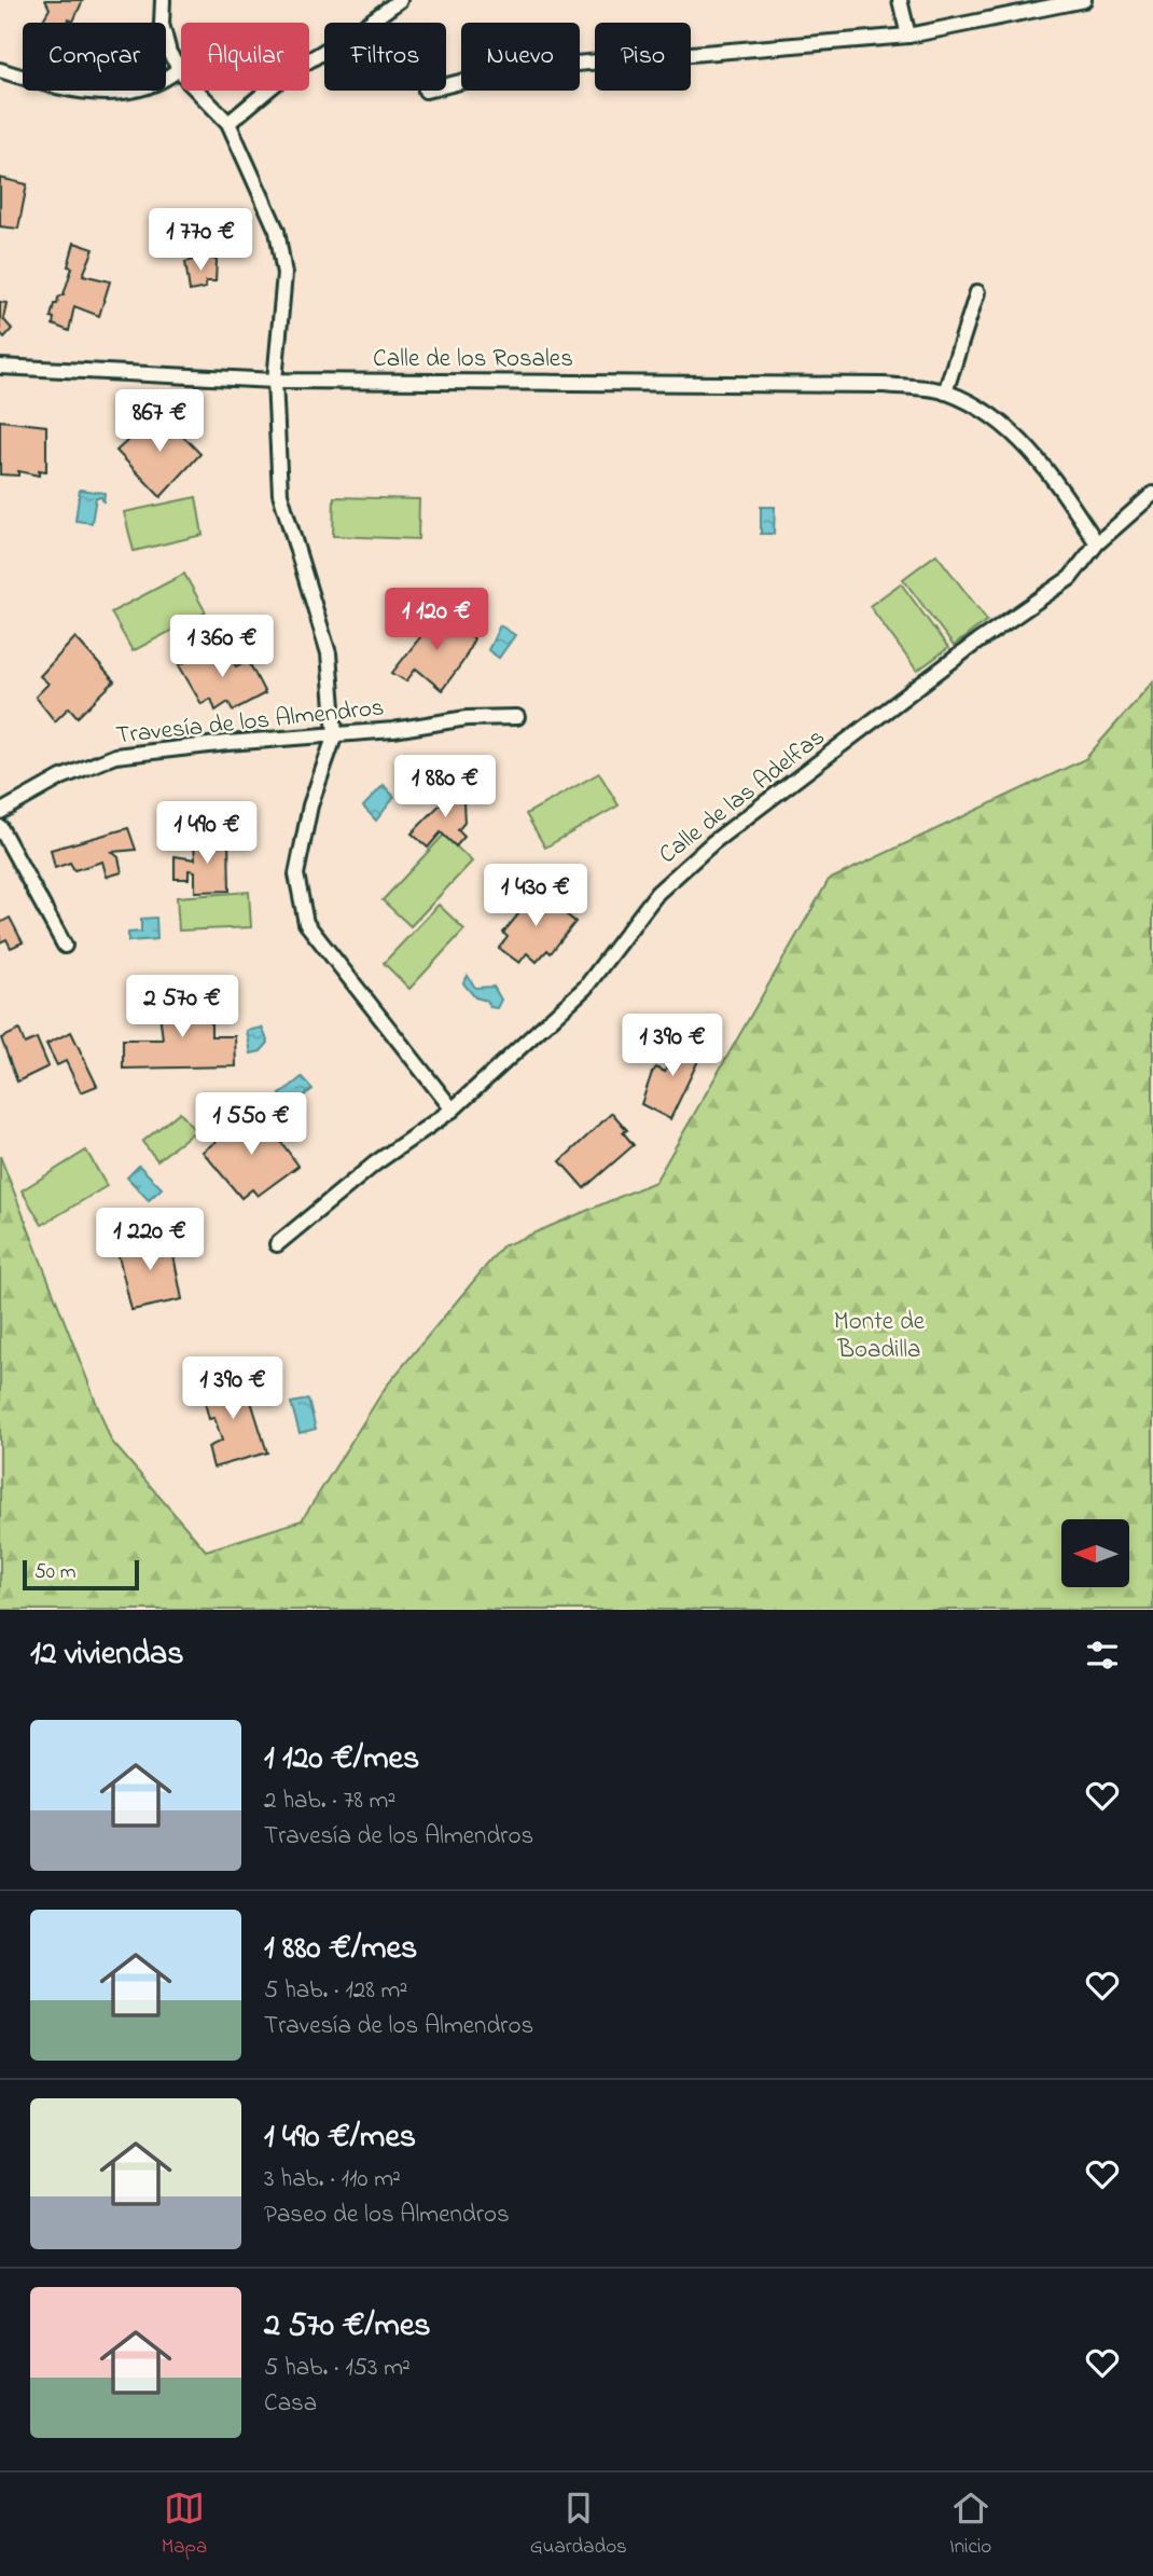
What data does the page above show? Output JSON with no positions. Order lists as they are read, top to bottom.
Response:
{
  "streets": {
    "street": ["Calle de los Rosales", "Travesía de los Almendros", "Calle de las Adelfas"]
  },
  "crossings": [
    ["Calle de los Rosales", "Calle de las Adelfas"]
  ],
  "parks": ["Monte de Boadilla"],
  "scale_bar": "50 m",
  "north": "left",
  "page": {
    "chip": [
      "Comprar",
      "Alquilar",
      "Filtros",
      "Nuevo",
      "Piso"
    ],
    "price": [
      "1 770 €",
      "867 €",
      "1 120 €",
      "1 360 €",
      "1 880 €",
      "1 490 €",
      "1 430 €",
      "2 570 €",
      "1 390 €",
      "1 550 €",
      "1 220 €",
      "1 390 €"
    ],
    "scale": "50 m",
    "heading": "12 viviendas",
    "list": [
      {
        "name": "1 120 €/mes",
        "note": "2 hab. · 78 m² · Travesía de los Almendros"
      },
      {
        "name": "1 880 €/mes",
        "note": "5 hab. · 128 m² · Travesía de los Almendros"
      },
      {
        "name": "1 490 €/mes",
        "note": "3 hab. · 110 m² · Paseo de los Almendros"
      },
      {
        "name": "2 570 €/mes",
        "note": "5 hab. · 153 m² · Casa"
      }
    ],
    "tabs": ["Mapa", "Guardados", "Inicio"]
  }
}
